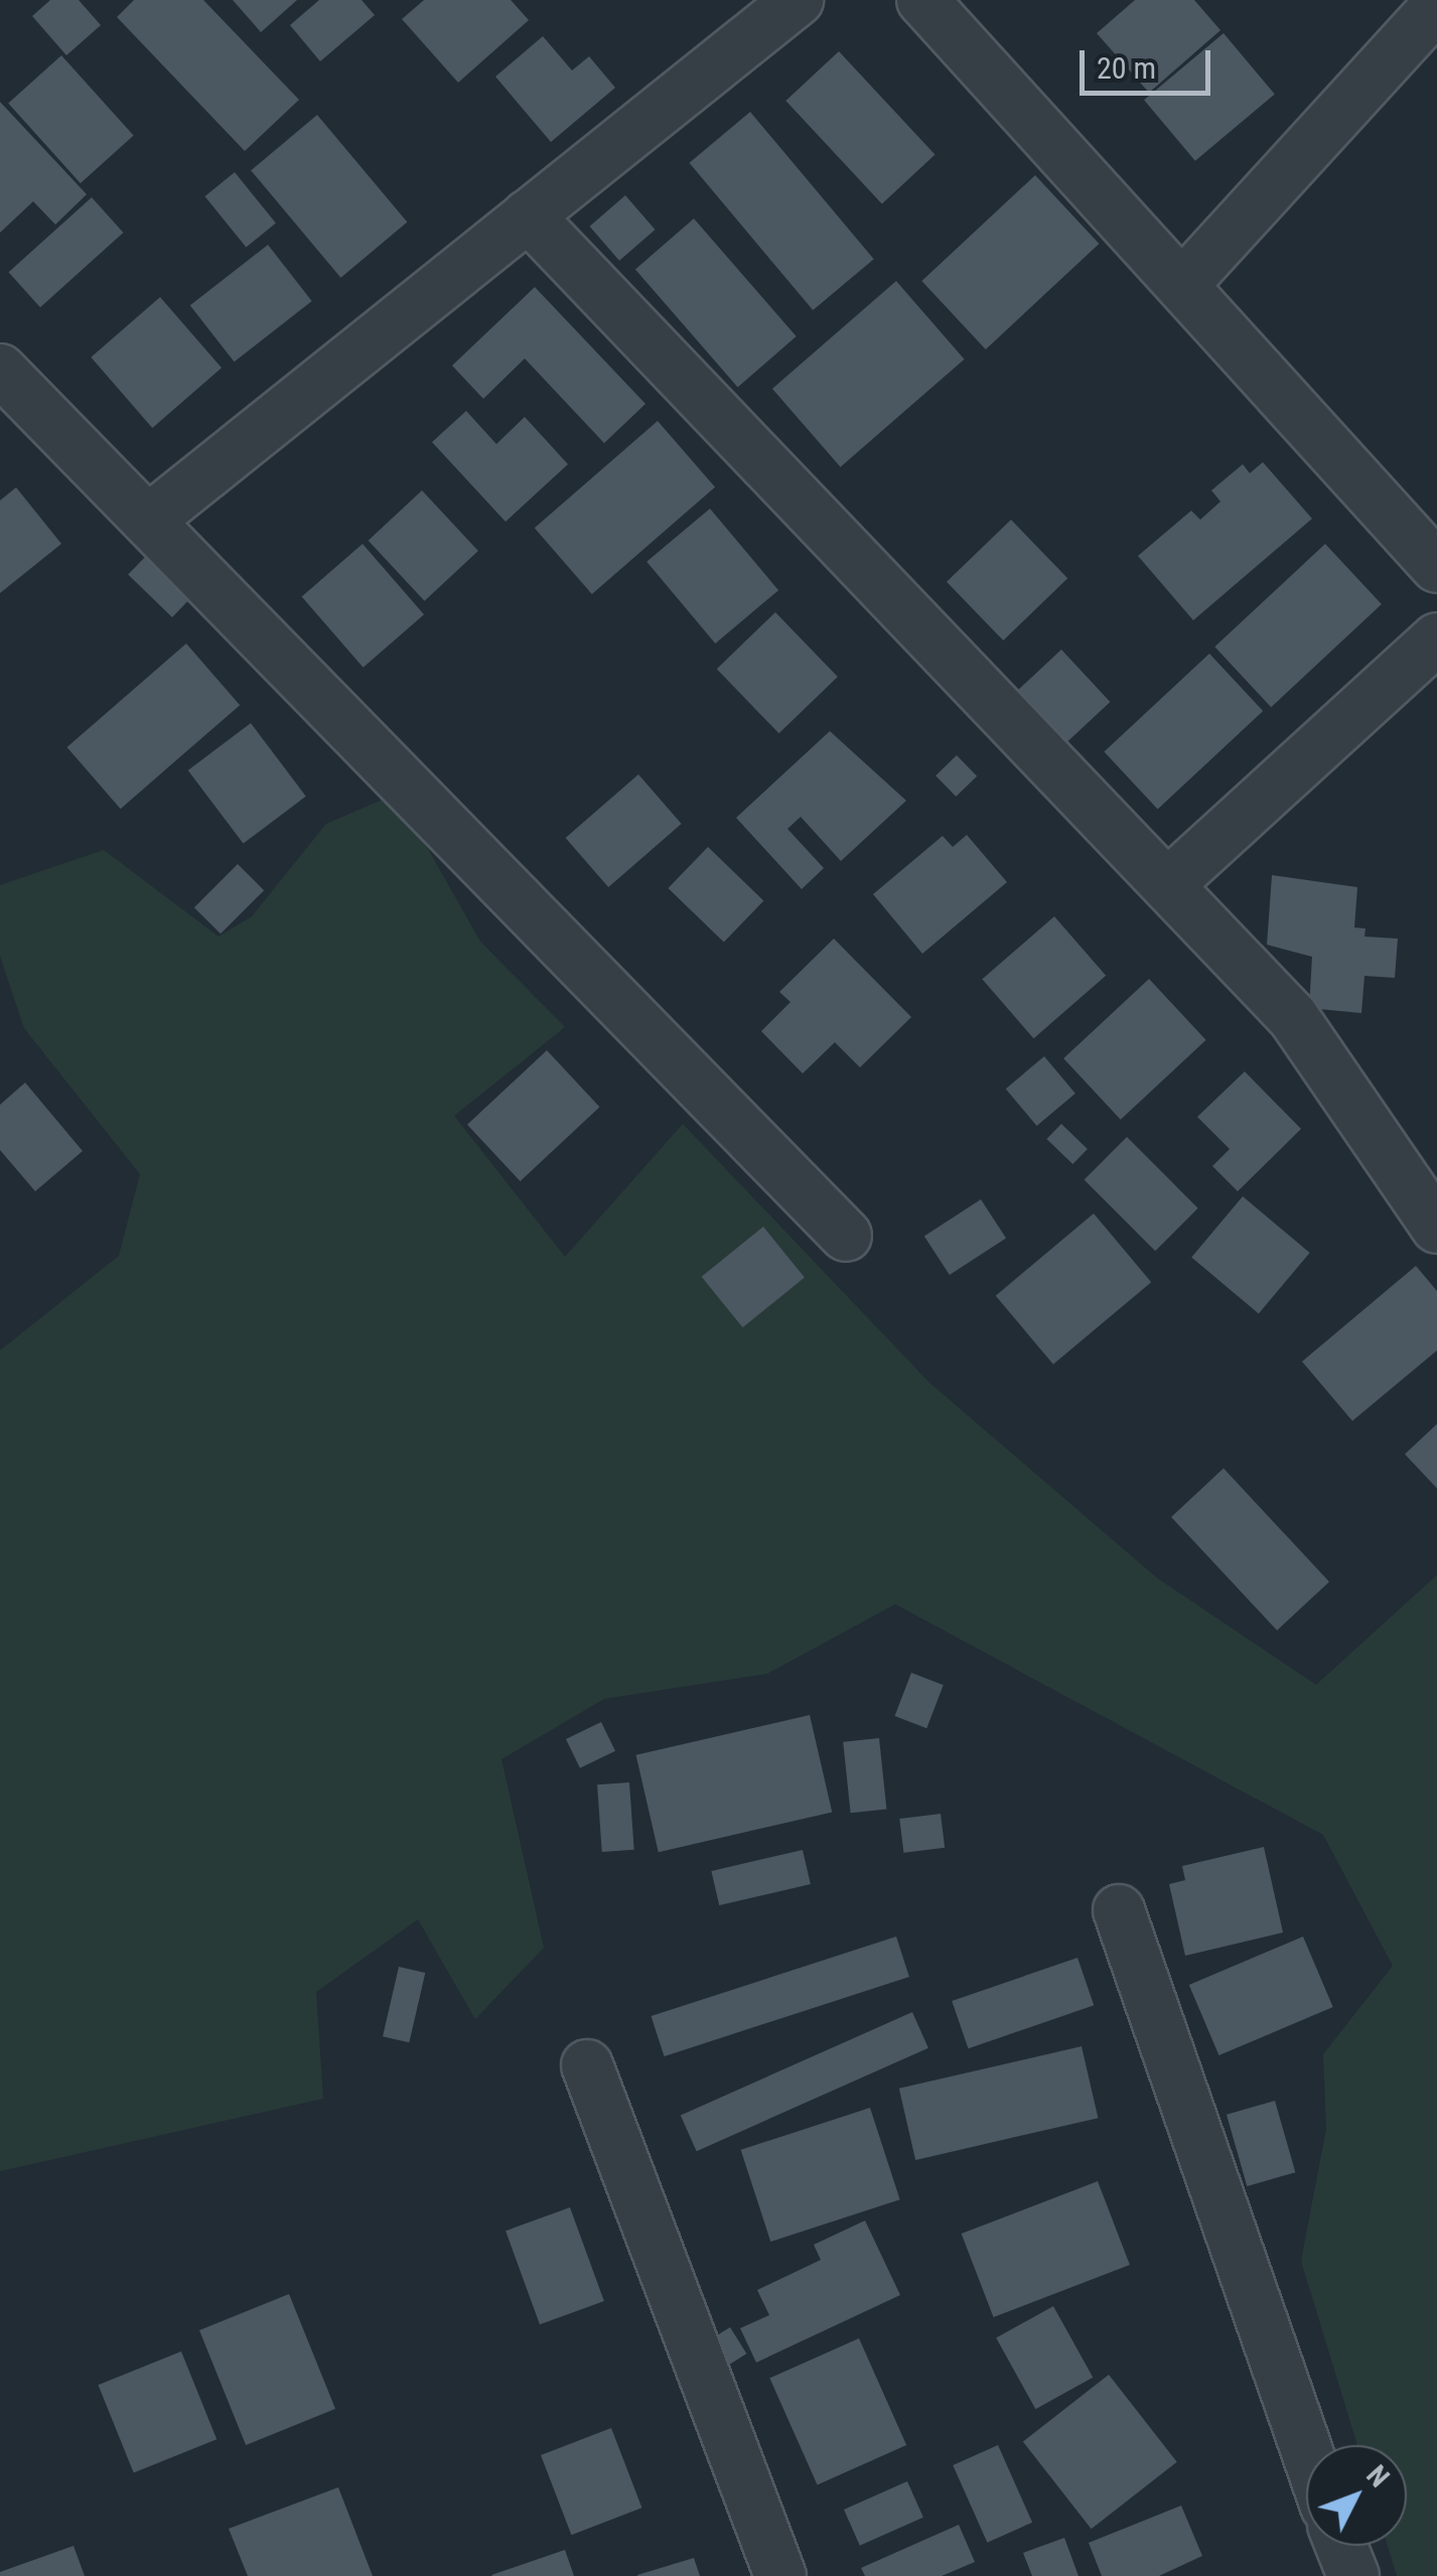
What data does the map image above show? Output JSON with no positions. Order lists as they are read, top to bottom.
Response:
{
  "scale_bar": "20 m",
  "north": "top right"
}
